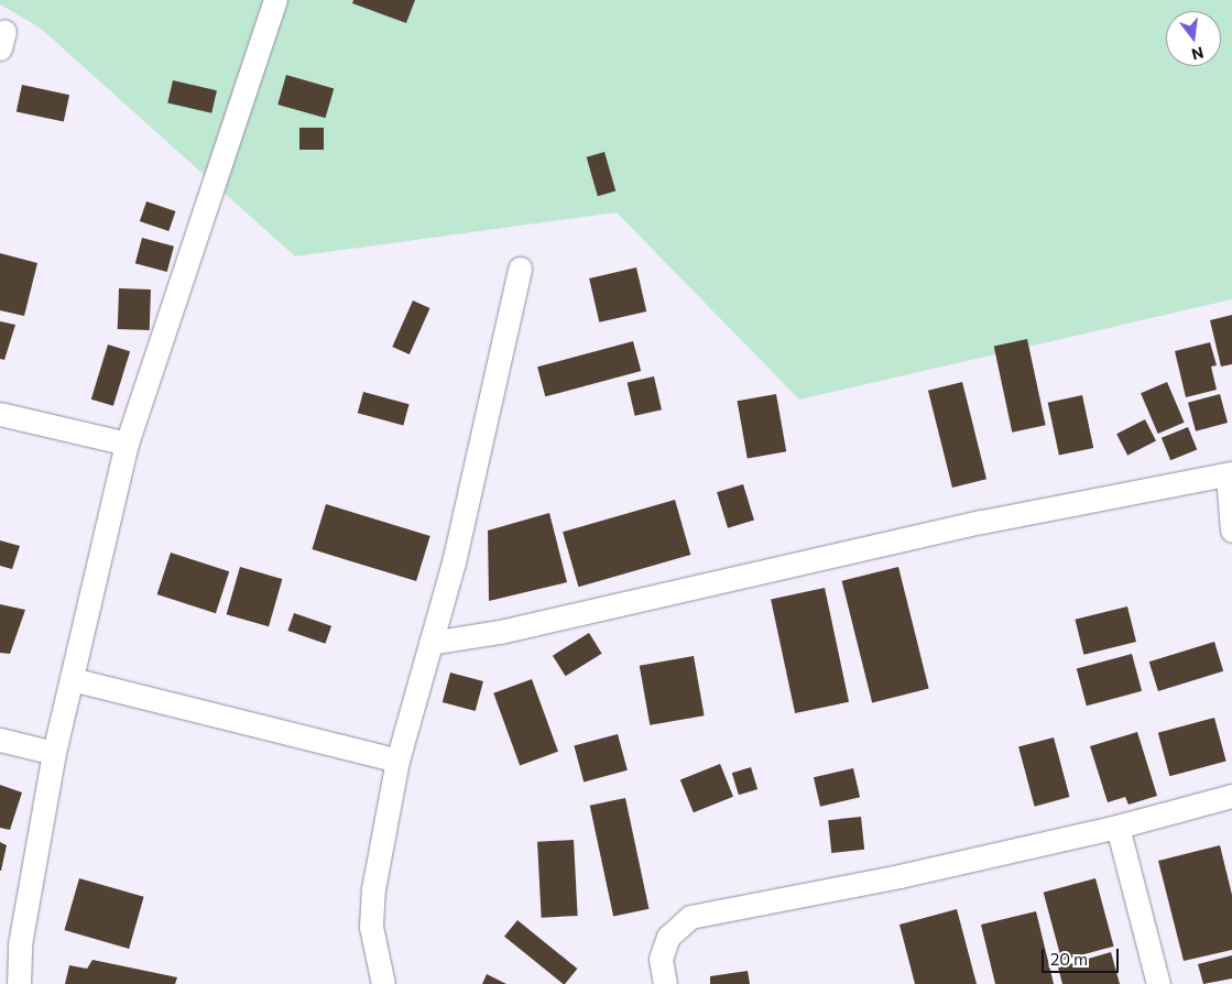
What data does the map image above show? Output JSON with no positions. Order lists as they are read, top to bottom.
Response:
{
  "scale_bar": "20 m",
  "north": "bottom"
}
